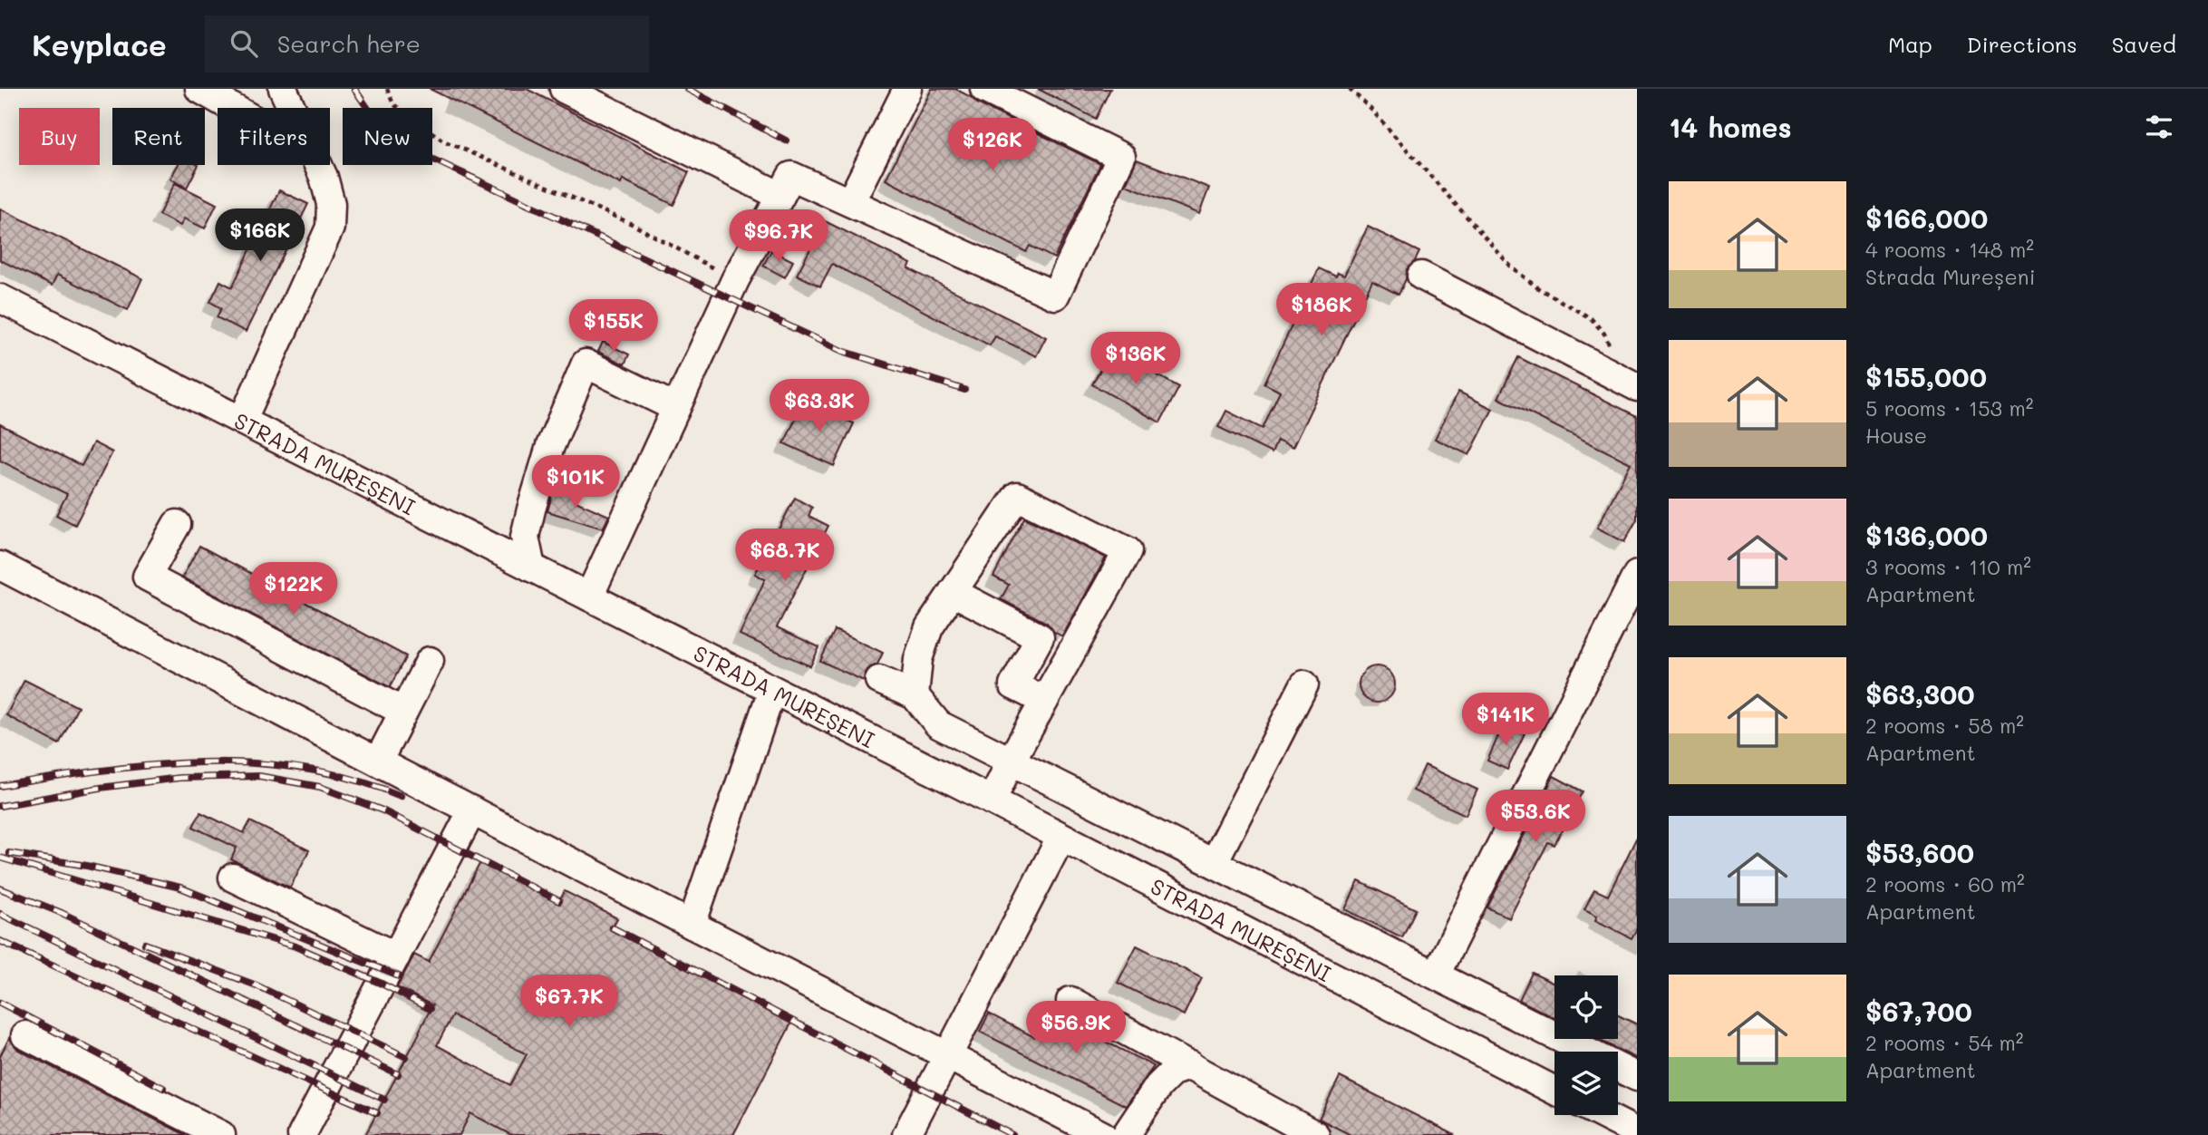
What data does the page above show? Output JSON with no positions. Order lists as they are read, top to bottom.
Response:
{
  "streets": {
    "street": ["STRADA MUREȘENI"]
  },
  "page": {
    "header": "Keyplace",
    "search": "Search here",
    "nav": ["Map", "Directions", "Saved"],
    "heading": "14 homes",
    "chip": [
      "Buy",
      "Rent",
      "Filters",
      "New"
    ],
    "price": [
      "$126K",
      "$166K",
      "$96.7K",
      "$186K",
      "$155K",
      "$136K",
      "$63.3K",
      "$101K",
      "$68.7K",
      "$122K",
      "$141K",
      "$53.6K",
      "$67.7K",
      "$56.9K"
    ],
    "list": [
      {
        "name": "$166,000",
        "note": "4 rooms · 148 m² · Strada Mureșeni"
      },
      {
        "name": "$155,000",
        "note": "5 rooms · 153 m² · House"
      },
      {
        "name": "$136,000",
        "note": "3 rooms · 110 m² · Apartment"
      },
      {
        "name": "$63,300",
        "note": "2 rooms · 58 m² · Apartment"
      },
      {
        "name": "$53,600",
        "note": "2 rooms · 60 m² · Apartment"
      },
      {
        "name": "$67,700",
        "note": "2 rooms · 54 m² · Apartment"
      }
    ]
  }
}
